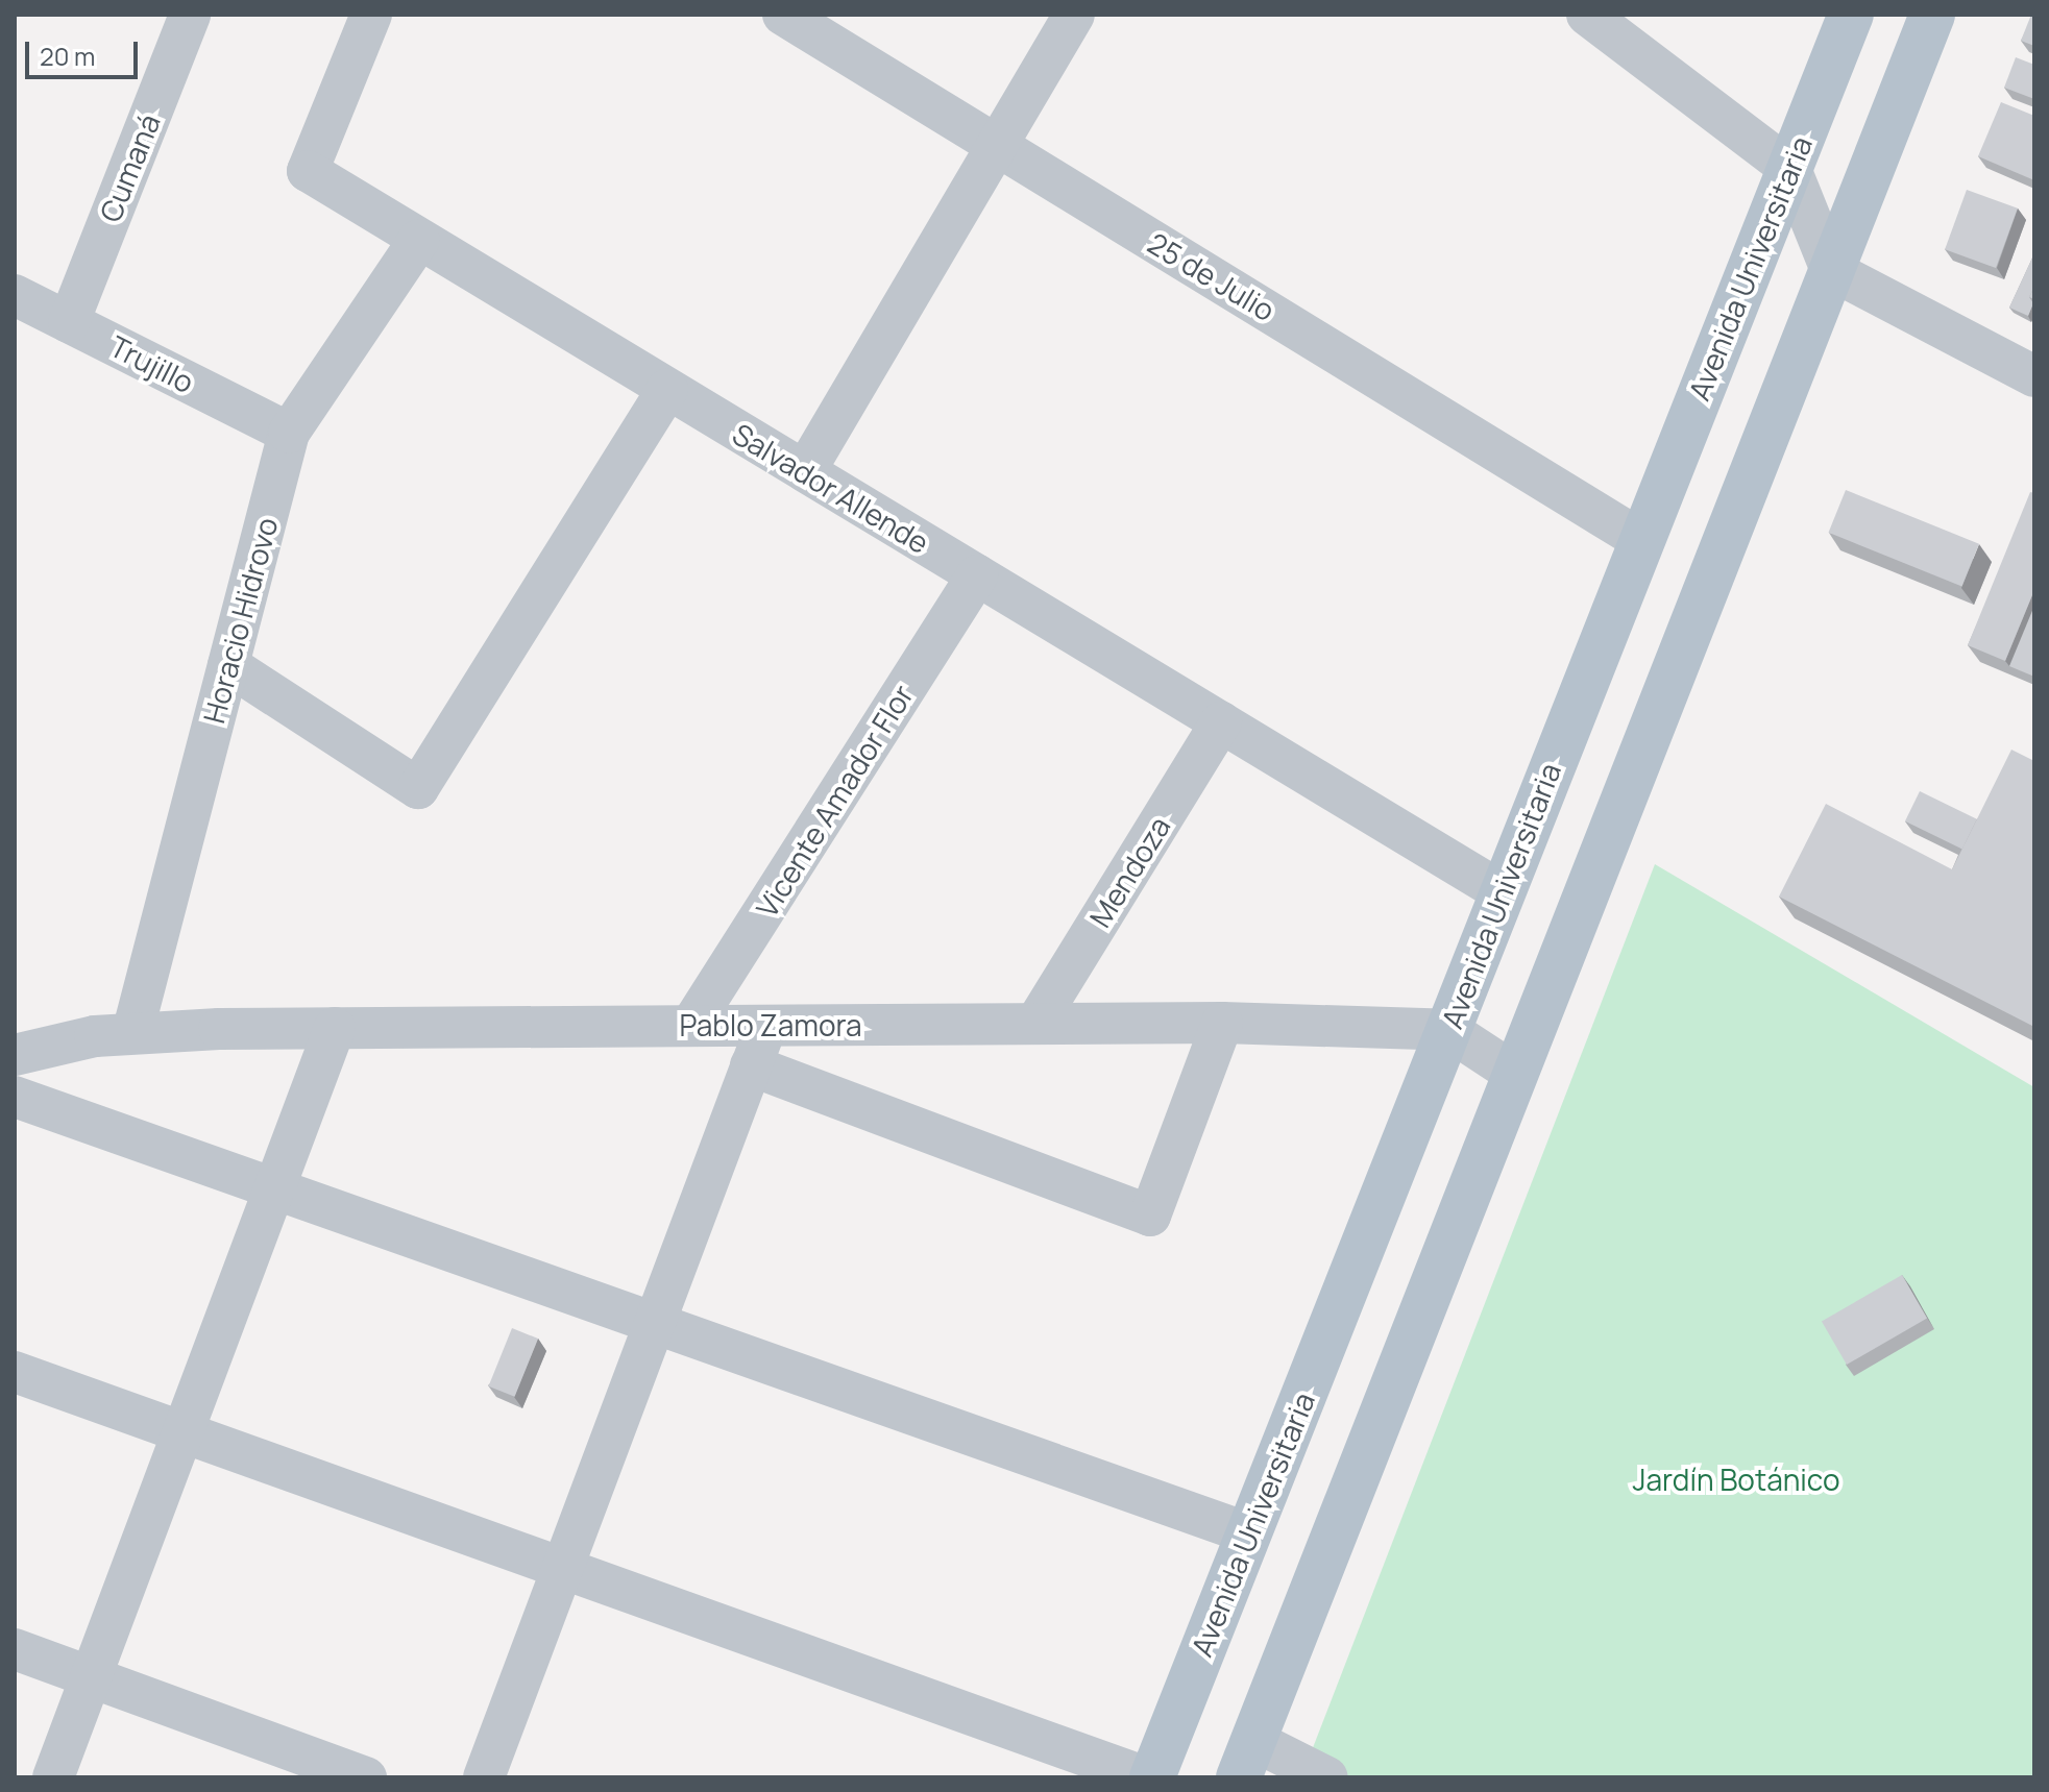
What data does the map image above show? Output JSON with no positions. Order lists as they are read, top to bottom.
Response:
{
  "streets": {
    "main road": ["Avenida Universitaria"],
    "street": [
      "Cumaná",
      "25 de Julio",
      "Trujillo",
      "Salvador Allende",
      "Horacio Hidrovo",
      "Vicente Amador Flor",
      "Mendoza",
      "Pablo Zamora"
    ]
  },
  "crossings": [
    ["Cumaná", "Trujillo"],
    ["Avenida Universitaria", "25 de Julio"],
    ["Avenida Universitaria", "Salvador Allende"],
    ["Avenida Universitaria", "Pablo Zamora"],
    ["Trujillo", "Horacio Hidrovo"],
    ["Salvador Allende", "Horacio Hidrovo"],
    ["Salvador Allende", "Vicente Amador Flor"],
    ["Salvador Allende", "Mendoza"],
    ["Horacio Hidrovo", "Pablo Zamora"],
    ["Vicente Amador Flor", "Pablo Zamora"],
    ["Mendoza", "Pablo Zamora"]
  ],
  "parks": ["Jardín Botánico"],
  "scale_bar": "20 m"
}
